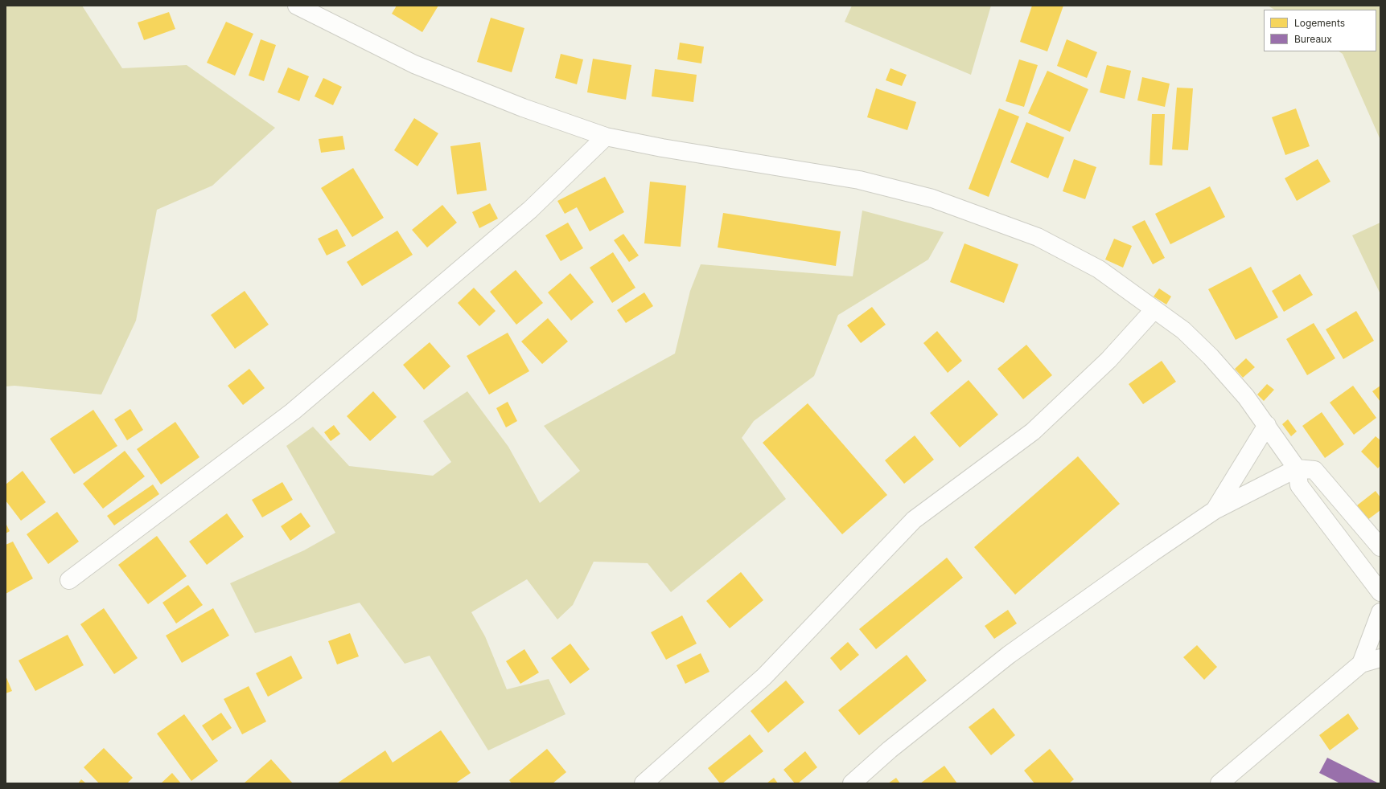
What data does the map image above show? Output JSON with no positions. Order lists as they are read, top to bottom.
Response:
{
  "legend": ["Logements", "Bureaux"]
}
